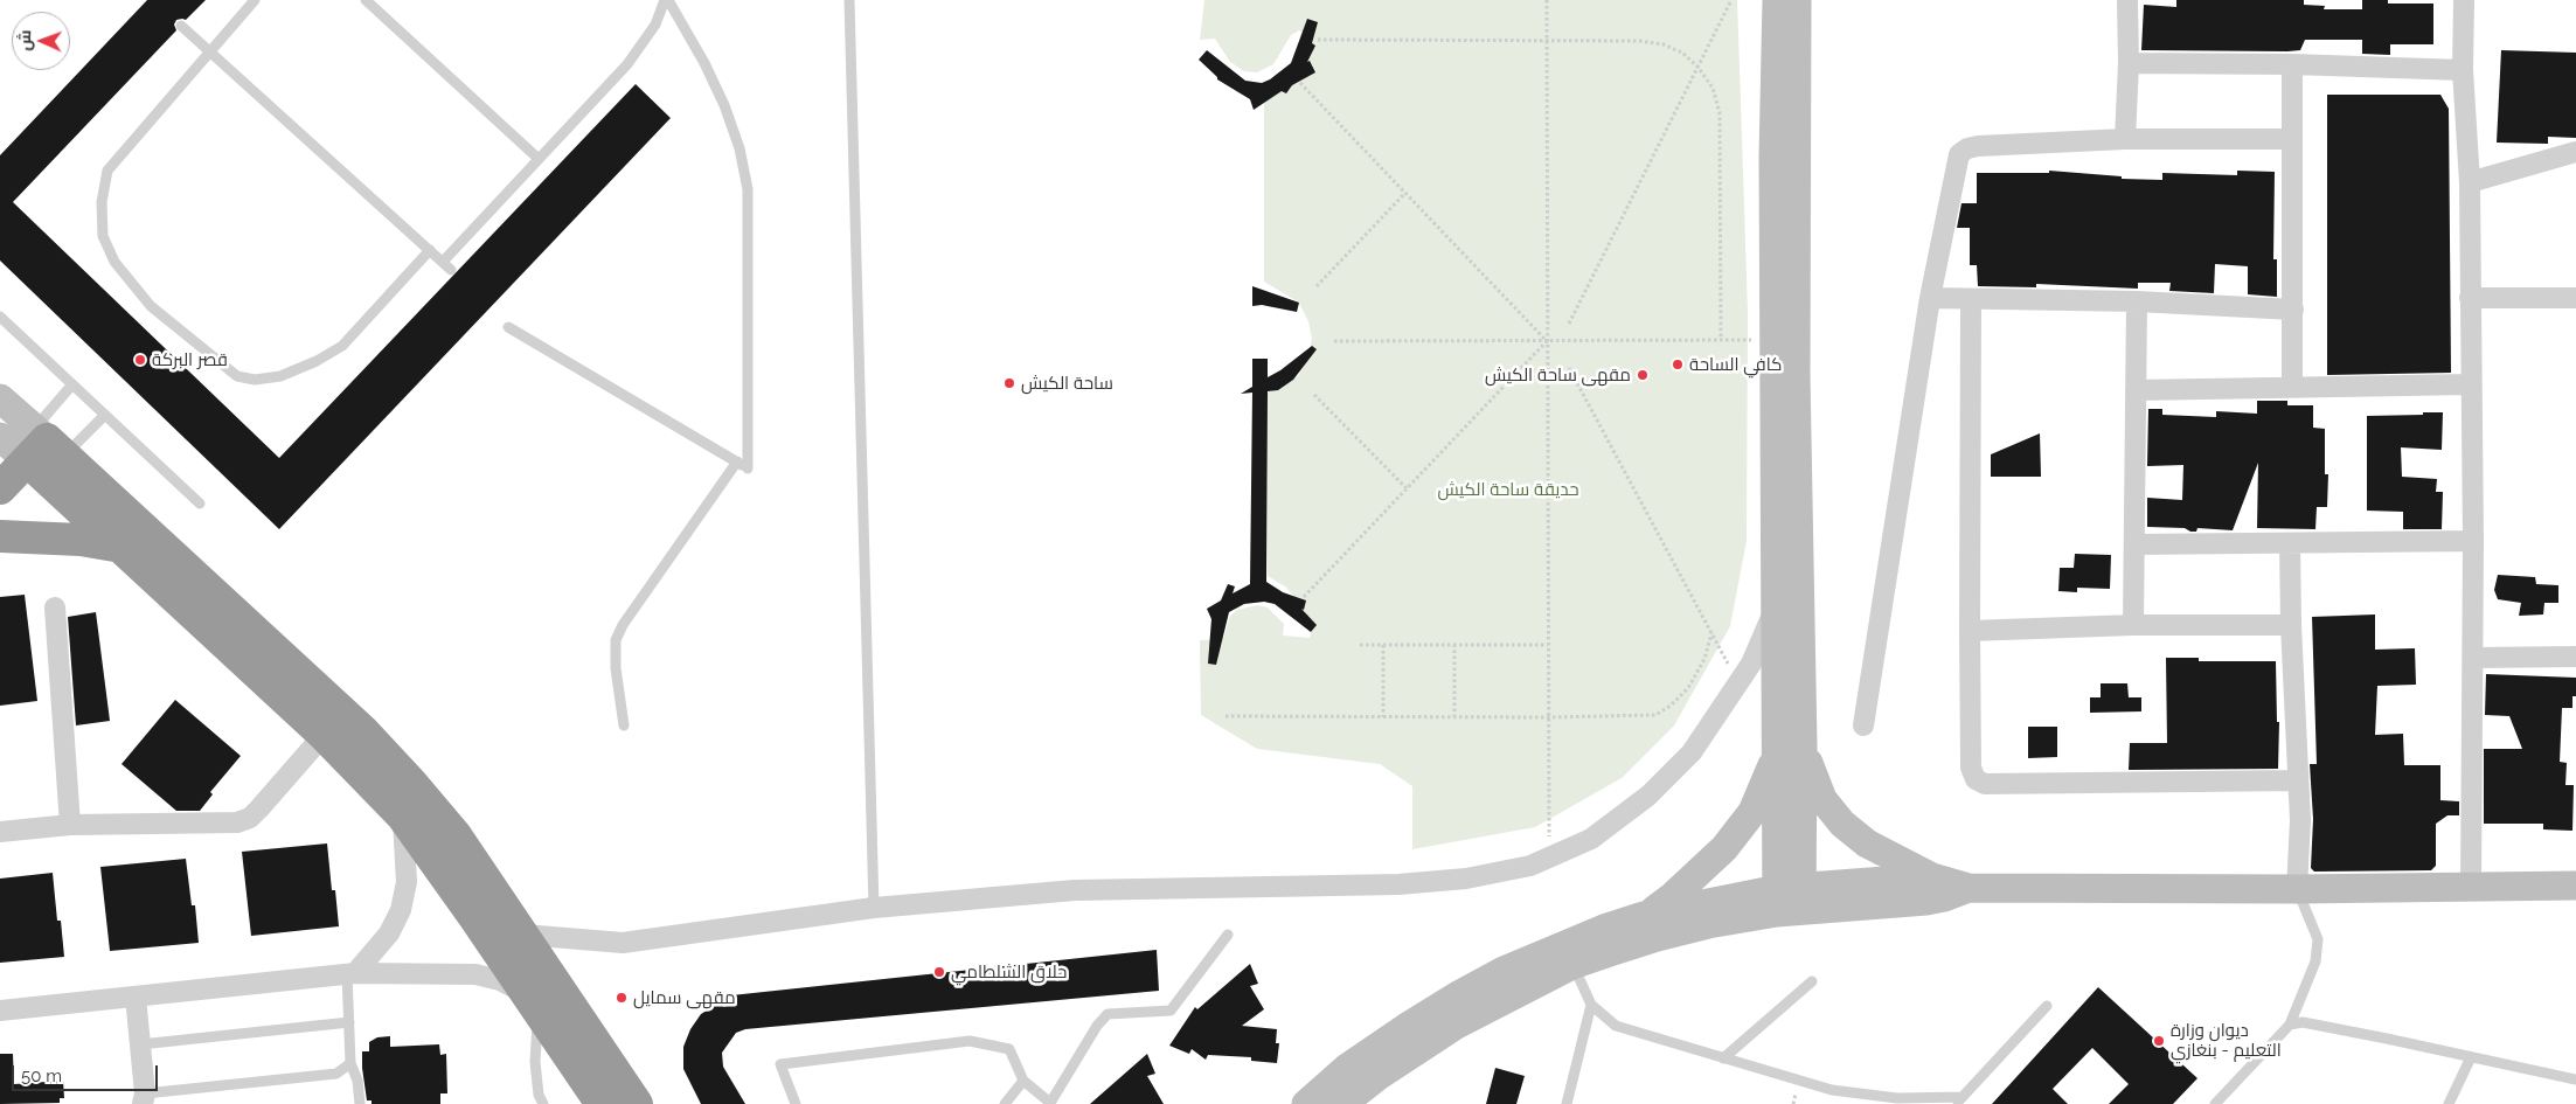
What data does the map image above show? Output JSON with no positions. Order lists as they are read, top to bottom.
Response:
{
  "parks": ["حديقة ساحة الكيش"],
  "places": [
    "قصر البركة",
    "كافي الساحة",
    "مقهى ساحة الكيش",
    "ساحة الكيش",
    "حلاق الشلطامي",
    "مقهى سمايل",
    "ديوان وزارة التعليم - بنغازي"
  ],
  "scale_bar": "50 m",
  "north": "left"
}
